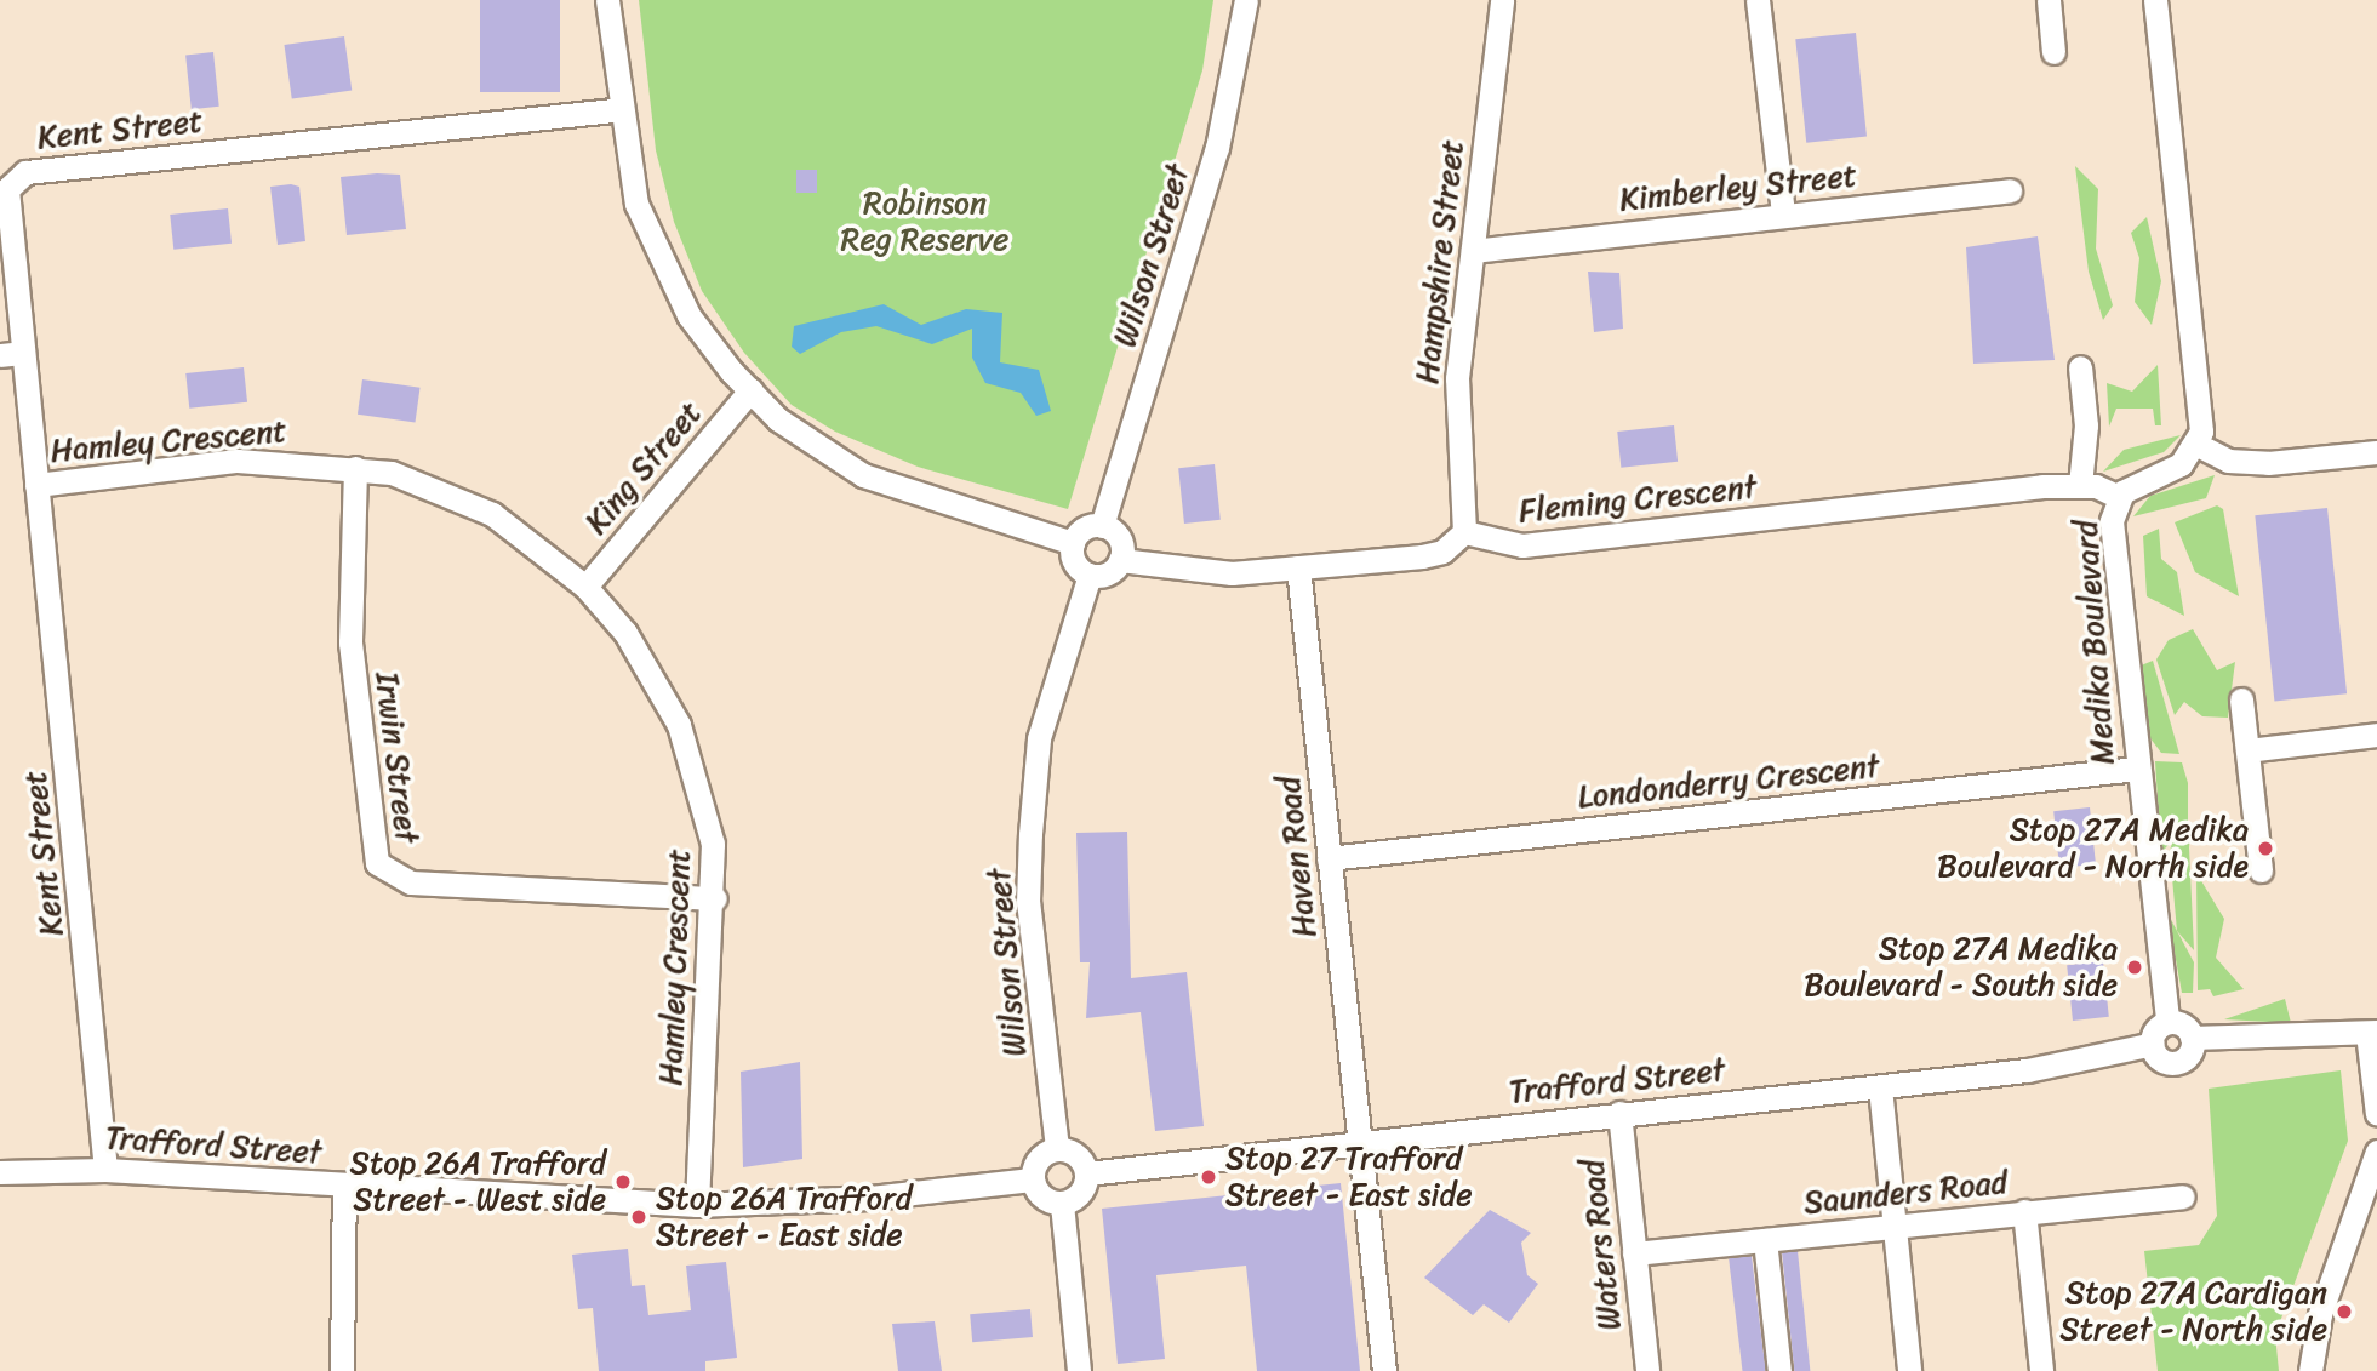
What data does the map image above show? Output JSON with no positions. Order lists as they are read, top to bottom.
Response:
{
  "streets": {
    "street": [
      "Kent Street",
      "Kimberley Street",
      "Wilson Street",
      "Hampshire Street",
      "Hamley Crescent",
      "King Street",
      "Fleming Crescent",
      "Medika Boulevard",
      "Irwin Street",
      "Londonderry Crescent",
      "Haven Road",
      "Trafford Street",
      "Saunders Road",
      "Waters Road"
    ]
  },
  "crossings": [
    ["Kent Street", "Hamley Crescent"],
    ["Kent Street", "Trafford Street"],
    ["Kimberley Street", "Hampshire Street"],
    ["Wilson Street", "Trafford Street"],
    ["Hampshire Street", "Fleming Crescent"],
    ["Hamley Crescent", "King Street"],
    ["Hamley Crescent", "Irwin Street"],
    ["Hamley Crescent", "Trafford Street"],
    ["Fleming Crescent", "Medika Boulevard"],
    ["Medika Boulevard", "Londonderry Crescent"],
    ["Medika Boulevard", "Trafford Street"],
    ["Londonderry Crescent", "Haven Road"],
    ["Haven Road", "Trafford Street"],
    ["Trafford Street", "Waters Road"],
    ["Saunders Road", "Waters Road"]
  ],
  "parks": ["Robinson Reg Reserve"],
  "places": [
    "Stop 27A Medika Boulevard - North side",
    "Stop 27A Medika Boulevard - South side",
    "Stop 27 Trafford Street - East side",
    "Stop 26A Trafford Street - West side",
    "Stop 26A Trafford Street - East side",
    "Stop 27A Cardigan Street - North side"
  ]
}
